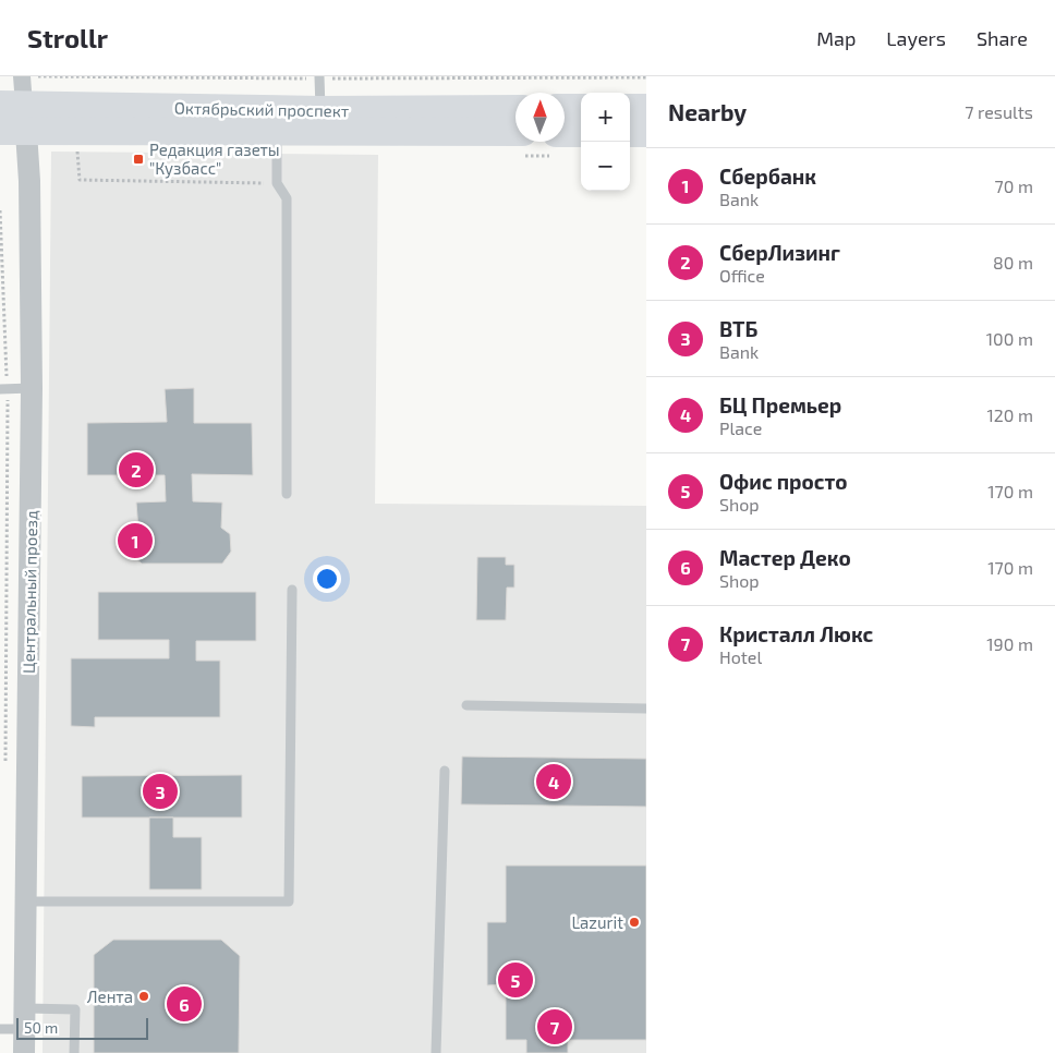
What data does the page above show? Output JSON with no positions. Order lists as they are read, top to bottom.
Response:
{
  "streets": {
    "main road": ["Октябрьский проспект"],
    "street": ["Центральный проезд"]
  },
  "crossings": [
    ["Октябрьский проспект", "Центральный проезд"]
  ],
  "places": {
    "transit": ["Редакция газеты \"Кузбасс\""],
    "other": ["Lazurit", "Лента"]
  },
  "scale_bar": "50 m",
  "north": "top",
  "page": {
    "header": "Strollr",
    "nav": ["Map", "Layers", "Share"],
    "heading": ["Nearby", "7 results"],
    "map_buttons": ["+", "−"],
    "list": [
      {
        "mark": "1",
        "name": "Сбербанк",
        "note": "Bank",
        "value": "70 m"
      },
      {
        "mark": "2",
        "name": "СберЛизинг",
        "note": "Office",
        "value": "80 m"
      },
      {
        "mark": "3",
        "name": "ВТБ",
        "note": "Bank",
        "value": "100 m"
      },
      {
        "mark": "4",
        "name": "БЦ Премьер",
        "note": "Place",
        "value": "120 m"
      },
      {
        "mark": "5",
        "name": "Офис просто",
        "note": "Shop",
        "value": "170 m"
      },
      {
        "mark": "6",
        "name": "Мастер Деко",
        "note": "Shop",
        "value": "170 m"
      },
      {
        "mark": "7",
        "name": "Кристалл Люкс",
        "note": "Hotel",
        "value": "190 m"
      }
    ],
    "pins": [
      "2",
      "1",
      "4",
      "3",
      "5",
      "6",
      "7"
    ],
    "scale": "50 m"
  }
}
